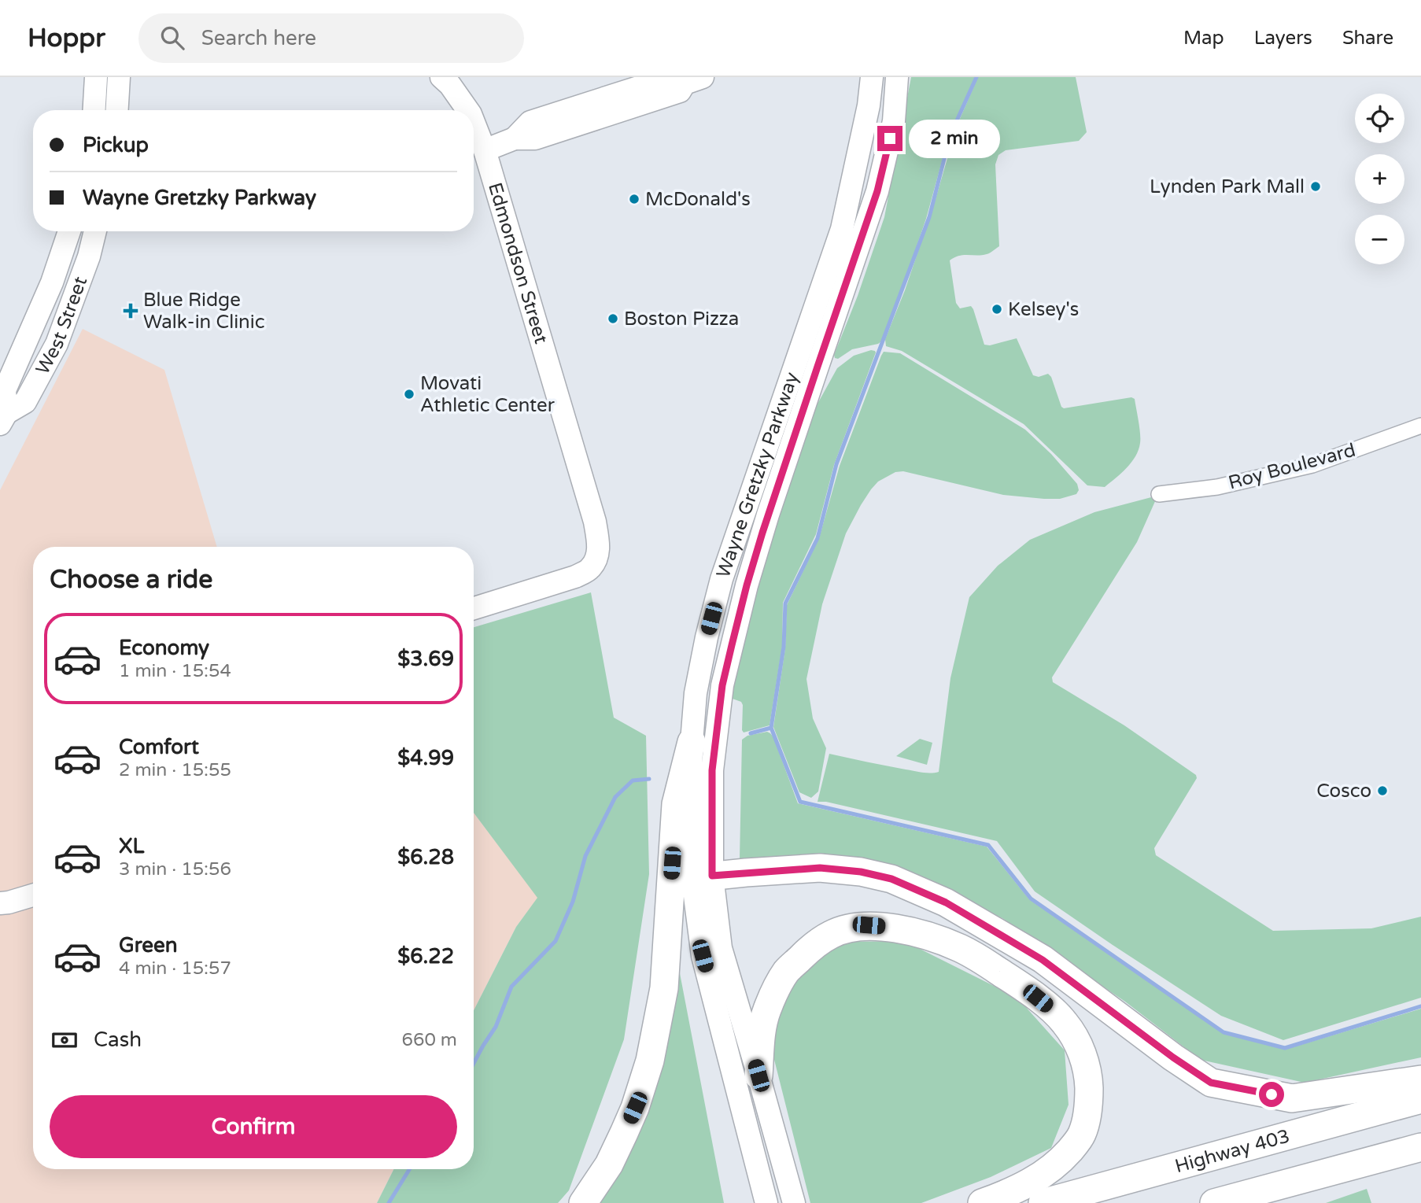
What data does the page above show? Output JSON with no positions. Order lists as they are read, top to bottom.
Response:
{
  "streets": {
    "highway": ["Highway 403"],
    "main road": ["Edmondson Street", "West Street", "Wayne Gretzky Parkway"],
    "street": ["Roy Boulevard"]
  },
  "places": {
    "other": [
      "Lynden Park Mall",
      "McDonald's",
      "Kelsey's",
      "Boston Pizza",
      "Movati Athletic Center",
      "Cosco"
    ],
    "health": ["Blue Ridge Walk-in Clinic"]
  },
  "page": {
    "header": "Hoppr",
    "search": "Search here",
    "nav": ["Map", "Layers", "Share"],
    "map_buttons": ["+", "−"],
    "banner": ["Pickup", "Wayne Gretzky Parkway"],
    "bubble": "2 min",
    "heading": "Choose a ride",
    "list": [
      {
        "name": "Economy",
        "note": "1 min · 15:54",
        "value": "$3.69"
      },
      {
        "name": "Comfort",
        "note": "2 min · 15:55",
        "value": "$4.99"
      },
      {
        "name": "XL",
        "note": "3 min · 15:56",
        "value": "$6.28"
      },
      {
        "name": "Green",
        "note": "4 min · 15:57",
        "value": "$6.22"
      }
    ],
    "pay": ["Cash", "660 m"],
    "buttons": "Confirm"
  }
}
